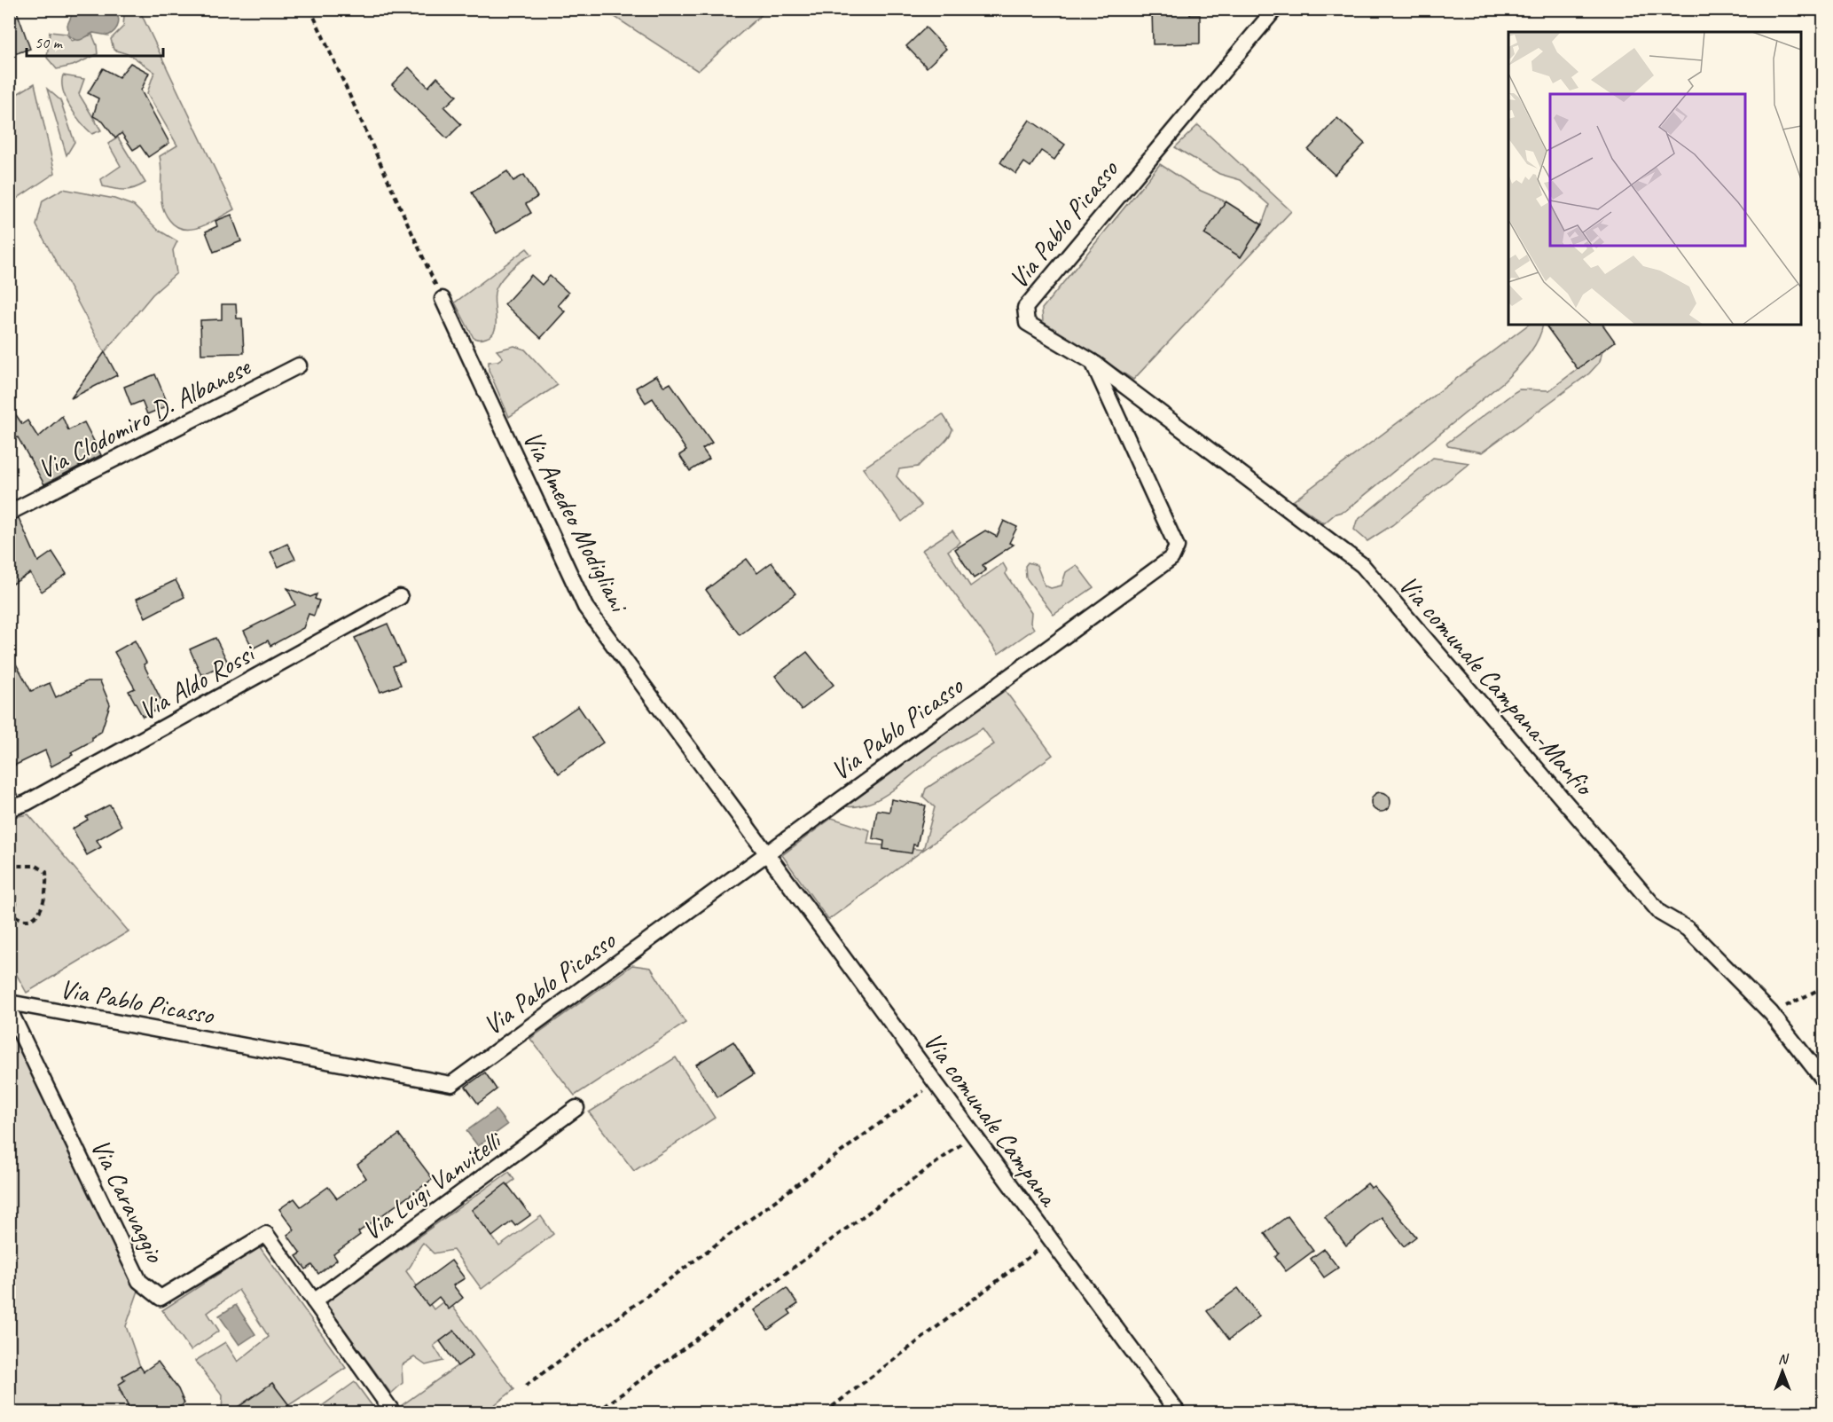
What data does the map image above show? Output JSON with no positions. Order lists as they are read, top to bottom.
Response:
{
  "streets": {
    "street": [
      "Via Pablo Picasso",
      "Via Clodomiro D. Albanese",
      "Via Amedeo Modigliani",
      "Via Aldo Rossi",
      "Via comunale Campana-Manfio",
      "Via comunale Campana",
      "Via Luigi Vanvitelli",
      "Via Caravaggio"
    ]
  },
  "crossings": [
    ["Via Pablo Picasso", "Via Amedeo Modigliani"],
    ["Via Pablo Picasso", "Via comunale Campana-Manfio"],
    ["Via Pablo Picasso", "Via comunale Campana"],
    ["Via Amedeo Modigliani", "Via comunale Campana"],
    ["Via Luigi Vanvitelli", "Via Caravaggio"]
  ],
  "scale_bar": "50 m",
  "north": "top"
}
